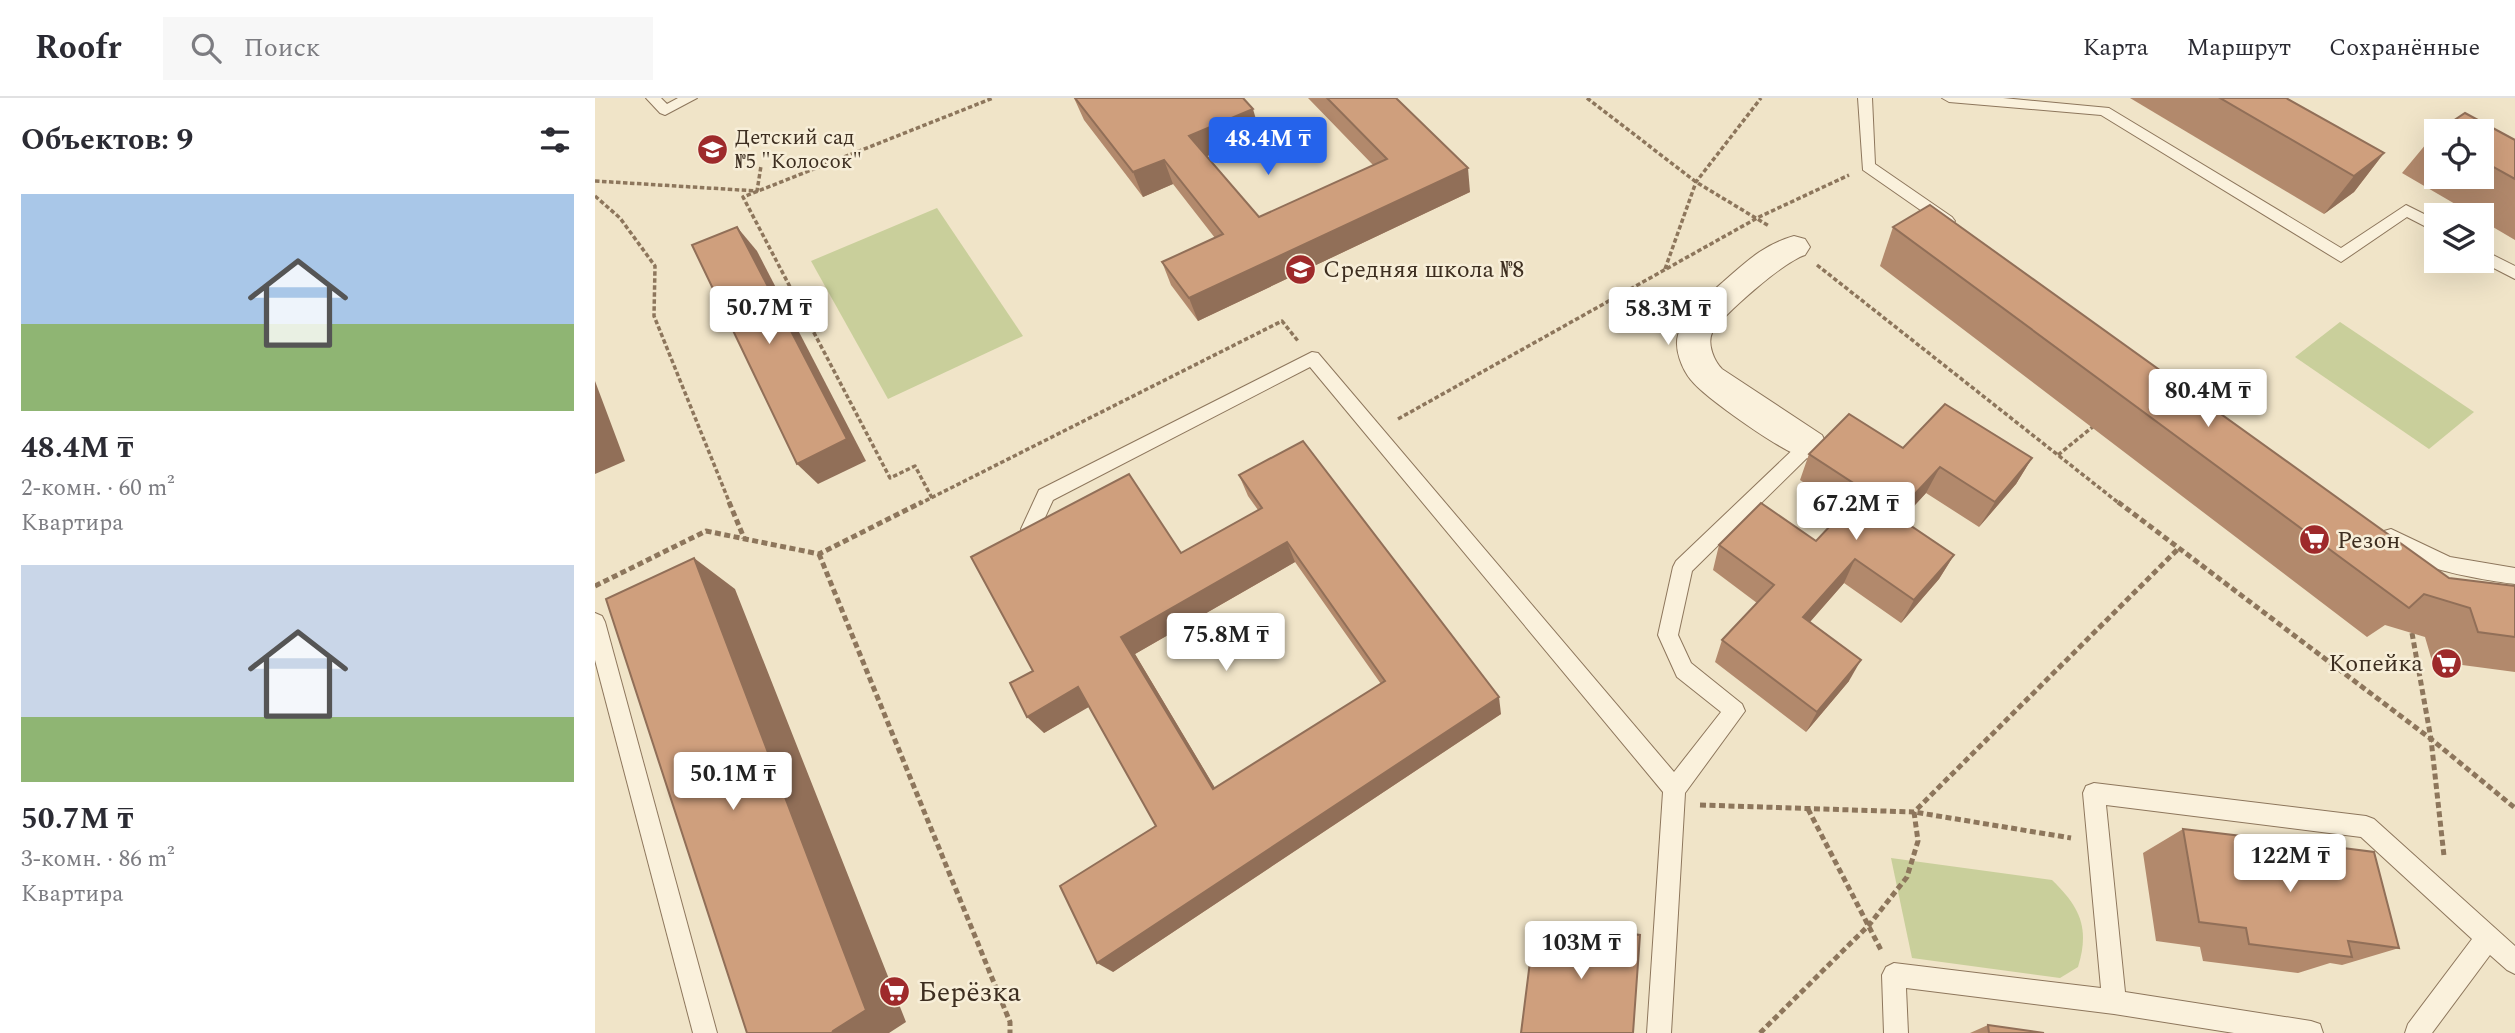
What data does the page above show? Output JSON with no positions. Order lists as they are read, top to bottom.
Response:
{
  "places": {
    "school or university": ["Детский сад №5 \"Колосок\"", "Средняя школа №8"],
    "supermarket": ["Резон", "Копейка", "Берёзка"]
  },
  "page": {
    "header": "Roofr",
    "search": "Поиск",
    "nav": ["Карта", "Маршрут", "Сохранённые"],
    "heading": "Объектов: 9",
    "price": [
      "48.4M ₸",
      "50.7M ₸",
      "58.3M ₸",
      "80.4M ₸",
      "67.2M ₸",
      "75.8M ₸",
      "50.1M ₸",
      "122M ₸",
      "103M ₸"
    ],
    "list": [
      {
        "name": "48.4M ₸",
        "note": "2-комн. · 60 m² · Квартира"
      },
      {
        "name": "50.7M ₸",
        "note": "3-комн. · 86 m² · Квартира"
      }
    ]
  }
}
